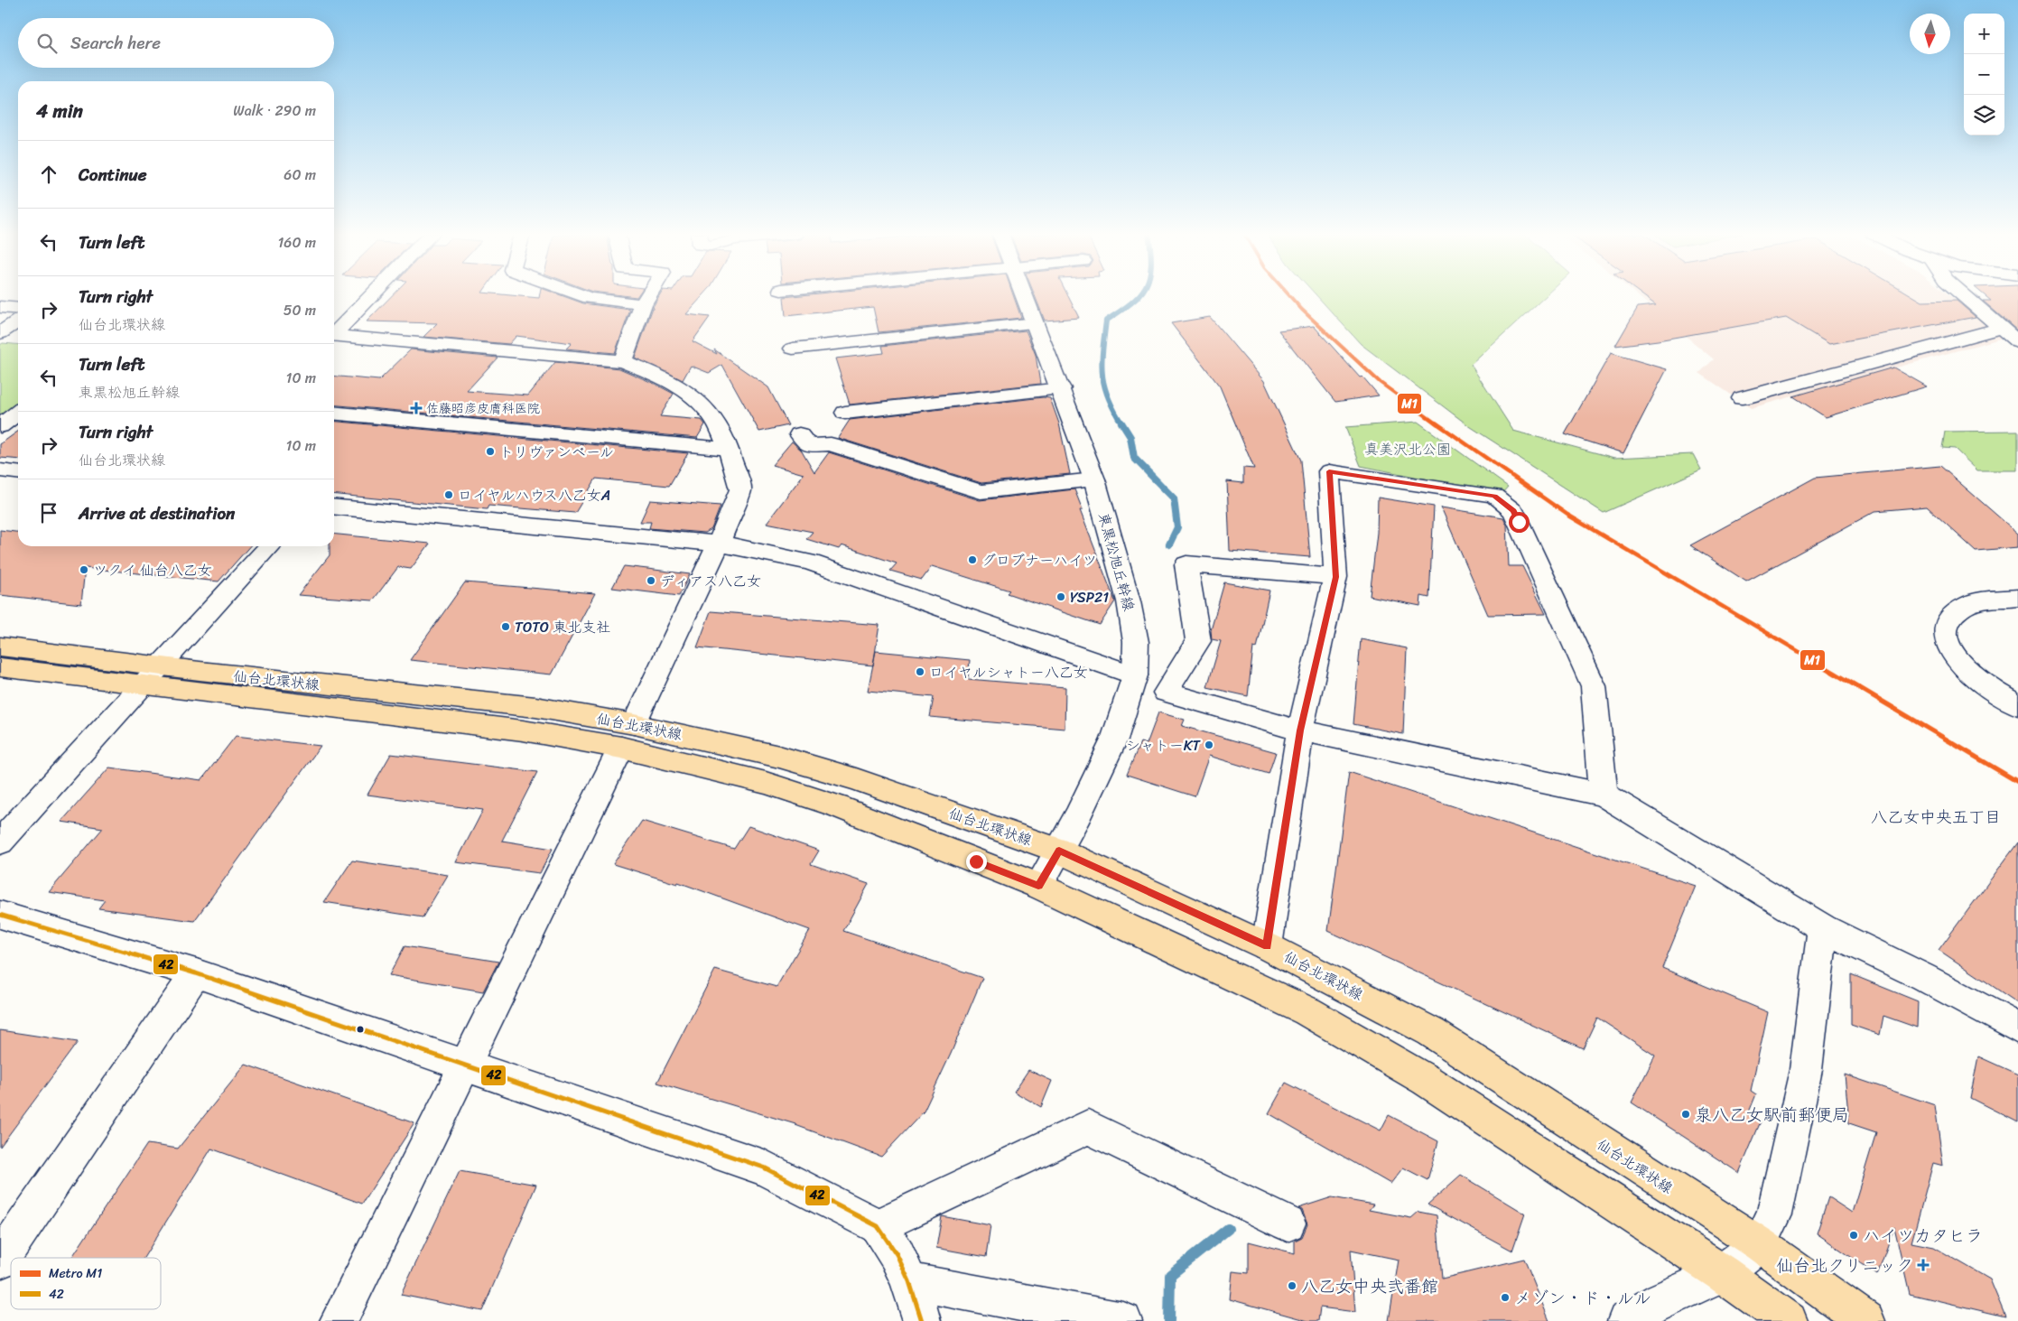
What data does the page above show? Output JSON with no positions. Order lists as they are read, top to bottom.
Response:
{
  "streets": {
    "main road": ["仙台北環状線"],
    "street": ["東黒松旭丘幹線"]
  },
  "crossings": [
    ["東黒松旭丘幹線", "仙台北環状線"]
  ],
  "districts": ["八乙女中央五丁目"],
  "parks": ["真美沢北公園"],
  "places": {
    "health": ["佐藤昭彦皮膚科医院", "仙台北クリニック"],
    "other": [
      "トリヴァンベール",
      "ロイヤルハウス八乙女A",
      "グロブナーハイツ",
      "ツクイ 仙台八乙女",
      "ディアス八乙女",
      "YSP21",
      "TOTO 東北支社",
      "ロイヤルシャトー八乙女",
      "シャトーKT",
      "泉八乙女駅前郵便局",
      "ハイツカタヒラ",
      "八乙女中央弐番館",
      "メゾン・ド・ルル"
    ]
  },
  "lines": ["metro line M1", "transit line 42"],
  "legend": ["Metro M1", "42"],
  "north": "bottom",
  "page": {
    "map_buttons": ["+", "−"],
    "search": "Search here",
    "heading": ["4 min", "Walk · 290 m"],
    "list": [
      ["Continue", "60 m"],
      ["Turn left", "160 m"],
      ["Turn right", "仙台北環状線", "50 m"],
      ["Turn left", "東黒松旭丘幹線", "10 m"],
      ["Turn right", "仙台北環状線", "10 m"],
      "Arrive at destination"
    ]
  }
}
